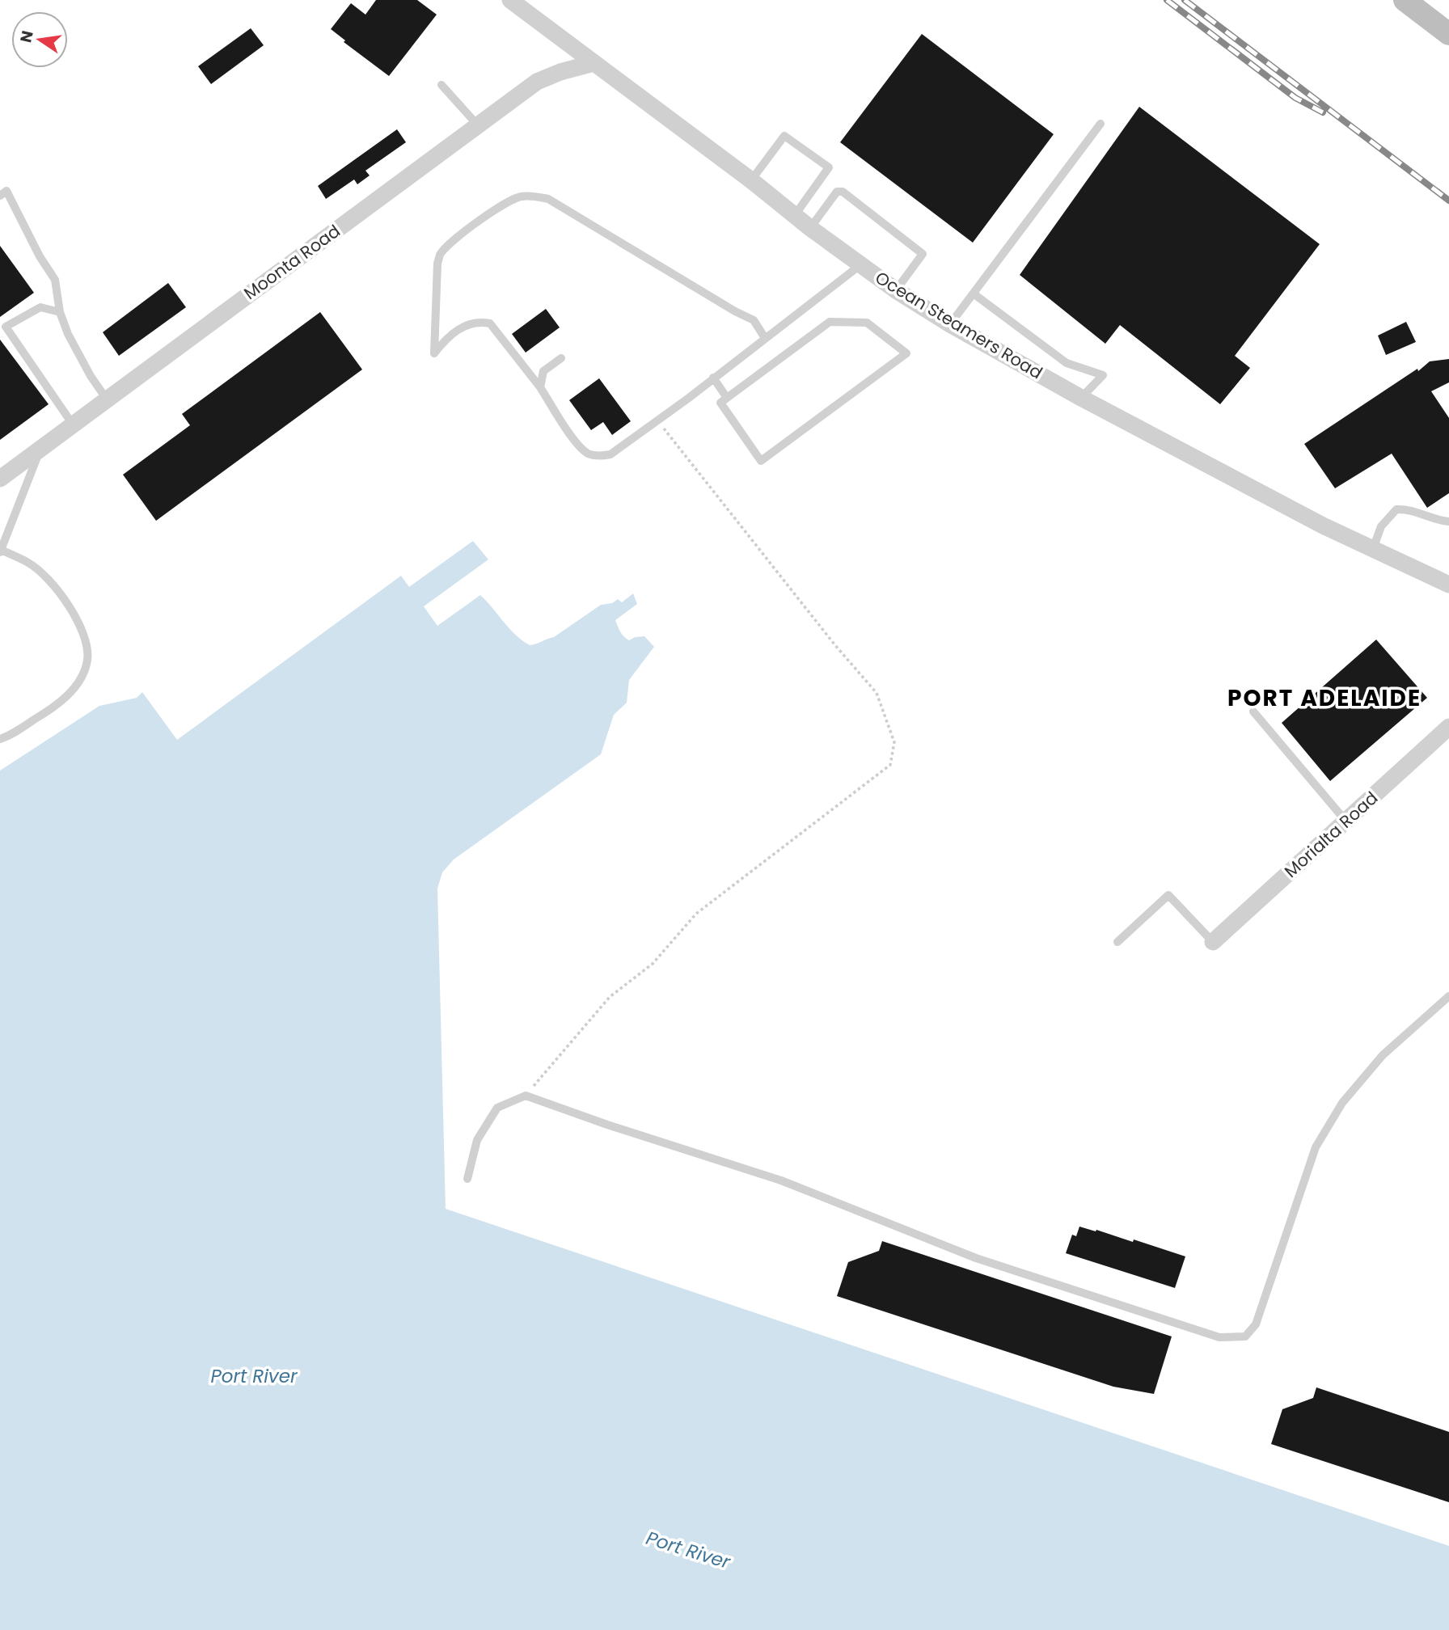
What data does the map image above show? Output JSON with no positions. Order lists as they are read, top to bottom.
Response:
{
  "streets": {
    "street": ["Moonta Road", "Ocean Steamers Road", "Morialta Road"]
  },
  "crossings": [
    ["Moonta Road", "Ocean Steamers Road"]
  ],
  "districts": ["PORT ADELAIDE"],
  "water": ["Port River"],
  "north": "left"
}
